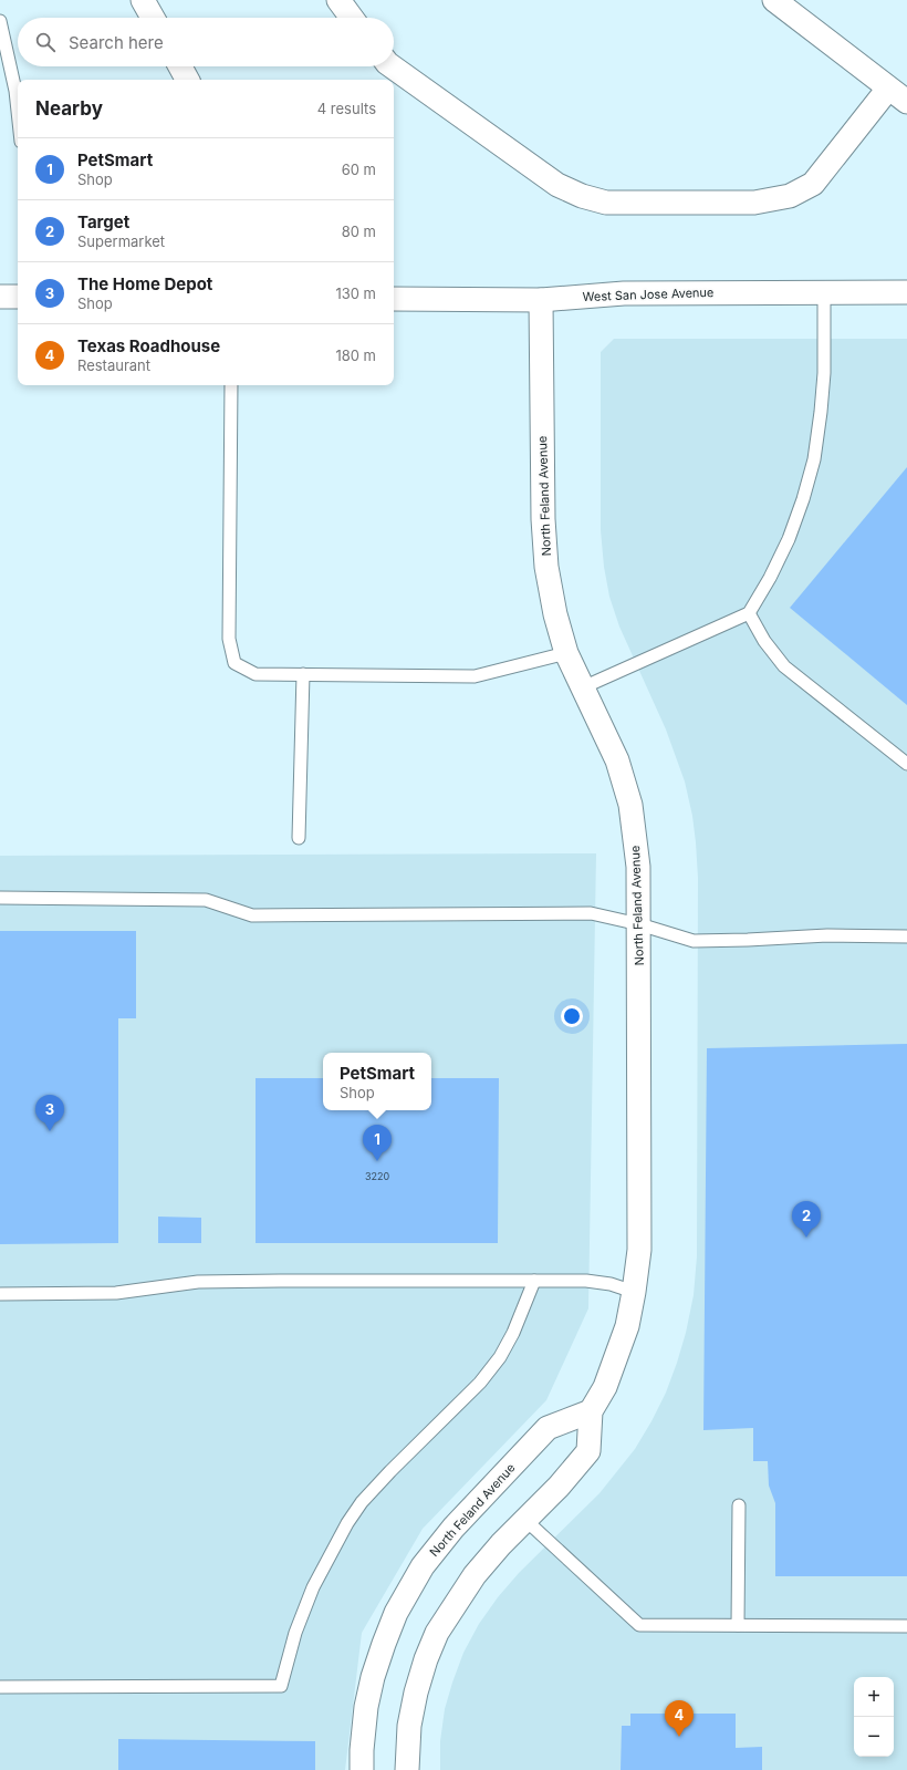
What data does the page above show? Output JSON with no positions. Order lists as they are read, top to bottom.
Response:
{
  "streets": {
    "street": ["West San Jose Avenue", "North Feland Avenue"]
  },
  "crossings": [
    ["West San Jose Avenue", "North Feland Avenue"]
  ],
  "house_numbers": ["3220"],
  "page": {
    "search": "Search here",
    "heading": ["Nearby", "4 results"],
    "list": [
      {
        "mark": "1",
        "name": "PetSmart",
        "note": "Shop",
        "value": "60 m"
      },
      {
        "mark": "2",
        "name": "Target",
        "note": "Supermarket",
        "value": "80 m"
      },
      {
        "mark": "3",
        "name": "The Home Depot",
        "note": "Shop",
        "value": "130 m"
      },
      {
        "mark": "4",
        "name": "Texas Roadhouse",
        "note": "Restaurant",
        "value": "180 m"
      }
    ],
    "popup": ["PetSmart", "Shop"],
    "pins": [
      "3",
      "1",
      "2",
      "4"
    ],
    "map_buttons": ["+", "−"]
  }
}
